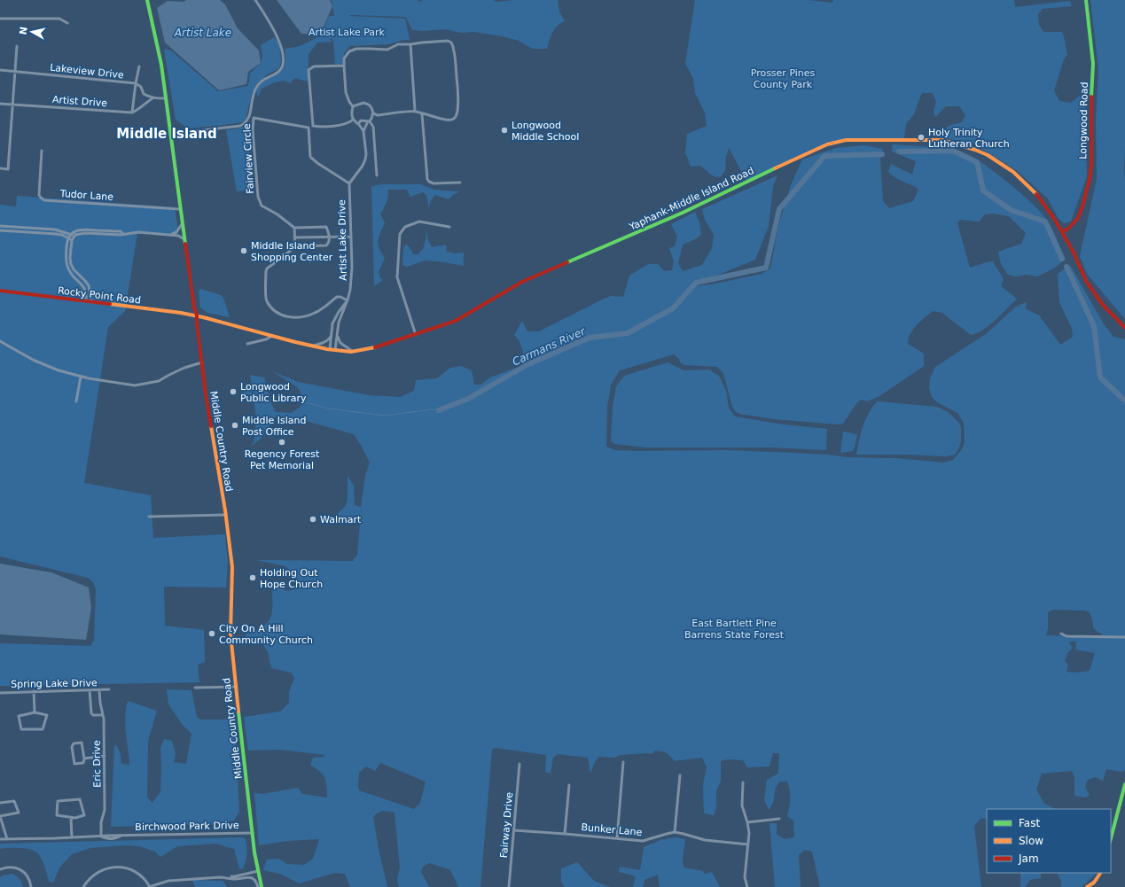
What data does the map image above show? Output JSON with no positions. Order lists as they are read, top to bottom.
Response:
{
  "streets": {
    "main road": [
      "Longwood Road",
      "Yaphank-Middle Island Road",
      "Rocky Point Road",
      "Middle Country Road"
    ],
    "street": [
      "Lakeview Drive",
      "Artist Drive",
      "Fairview Circle",
      "Tudor Lane",
      "Artist Lake Drive",
      "Spring Lake Drive",
      "Eric Drive",
      "Fairway Drive",
      "Birchwood Park Drive",
      "Bunker Lane"
    ]
  },
  "crossings": [
    ["Longwood Road", "Yaphank-Middle Island Road"],
    ["Fairview Circle", "Artist Lake Drive"],
    ["Tudor Lane", "Middle Country Road"],
    ["Yaphank-Middle Island Road", "Artist Lake Drive"],
    ["Yaphank-Middle Island Road", "Rocky Point Road"],
    ["Yaphank-Middle Island Road", "Middle Country Road"],
    ["Rocky Point Road", "Middle Country Road"],
    ["Middle Country Road", "Birchwood Park Drive"],
    ["Spring Lake Drive", "Eric Drive"],
    ["Eric Drive", "Birchwood Park Drive"],
    ["Fairway Drive", "Bunker Lane"]
  ],
  "districts": ["Middle Island"],
  "water": ["Artist Lake", "Carmans River"],
  "parks": ["Artist Lake Park", "Prosser Pines County Park", "East Bartlett Pine Barrens State Forest"],
  "places": [
    "Longwood Middle School",
    "Holy Trinity Lutheran Church",
    "Middle Island Shopping Center",
    "Longwood Public Library",
    "Middle Island Post Office",
    "Regency Forest Pet Memorial",
    "Walmart",
    "Holding Out Hope Church",
    "City On A Hill Community Church"
  ],
  "legend": ["Fast", "Slow", "Jam"],
  "north": "left"
}
